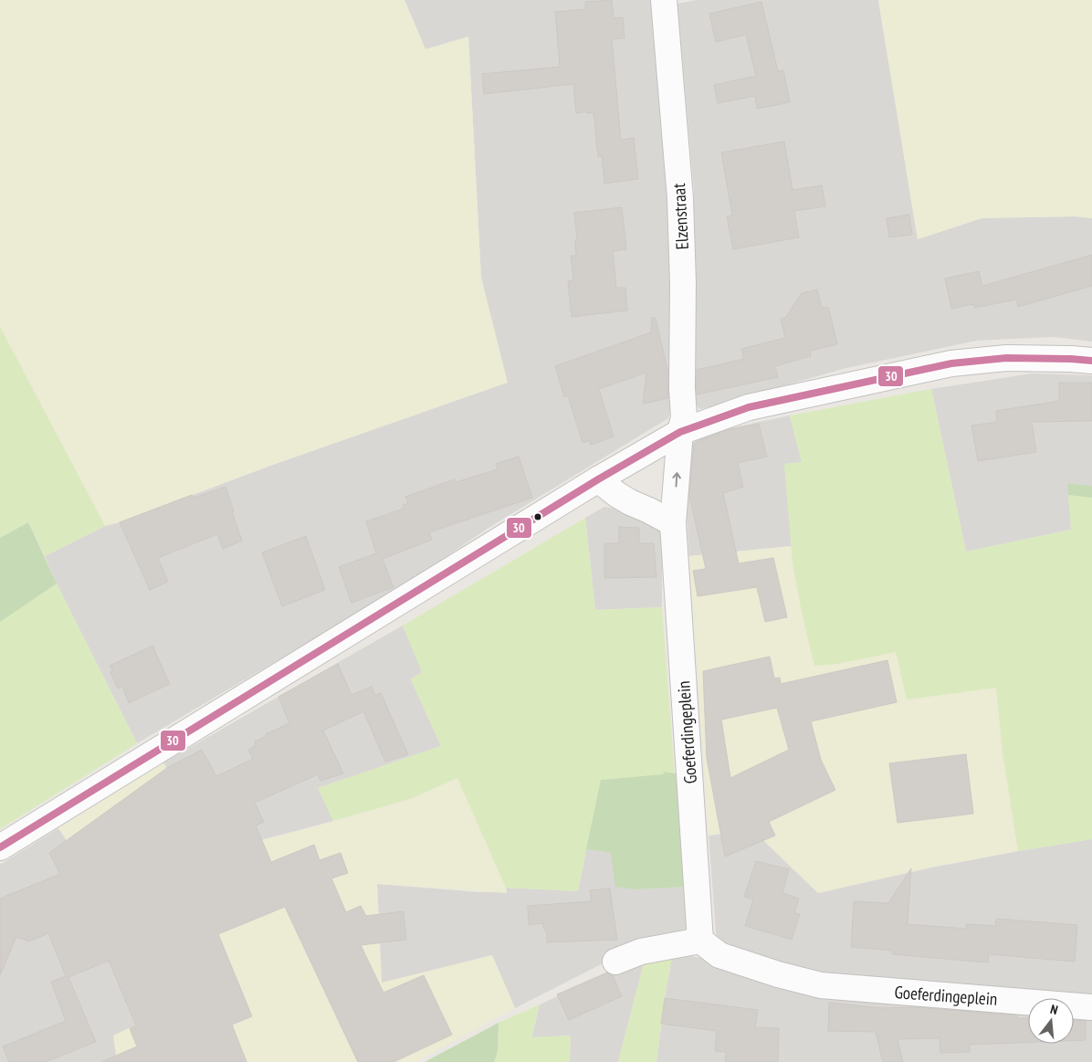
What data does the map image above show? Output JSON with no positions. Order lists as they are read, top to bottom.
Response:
{
  "streets": {
    "street": ["Elzenstraat", "Goeferdingeplein"]
  },
  "crossings": [
    ["Elzenstraat", "Goeferdingeplein"]
  ],
  "lines": ["transit line 30"],
  "north": "top"
}
